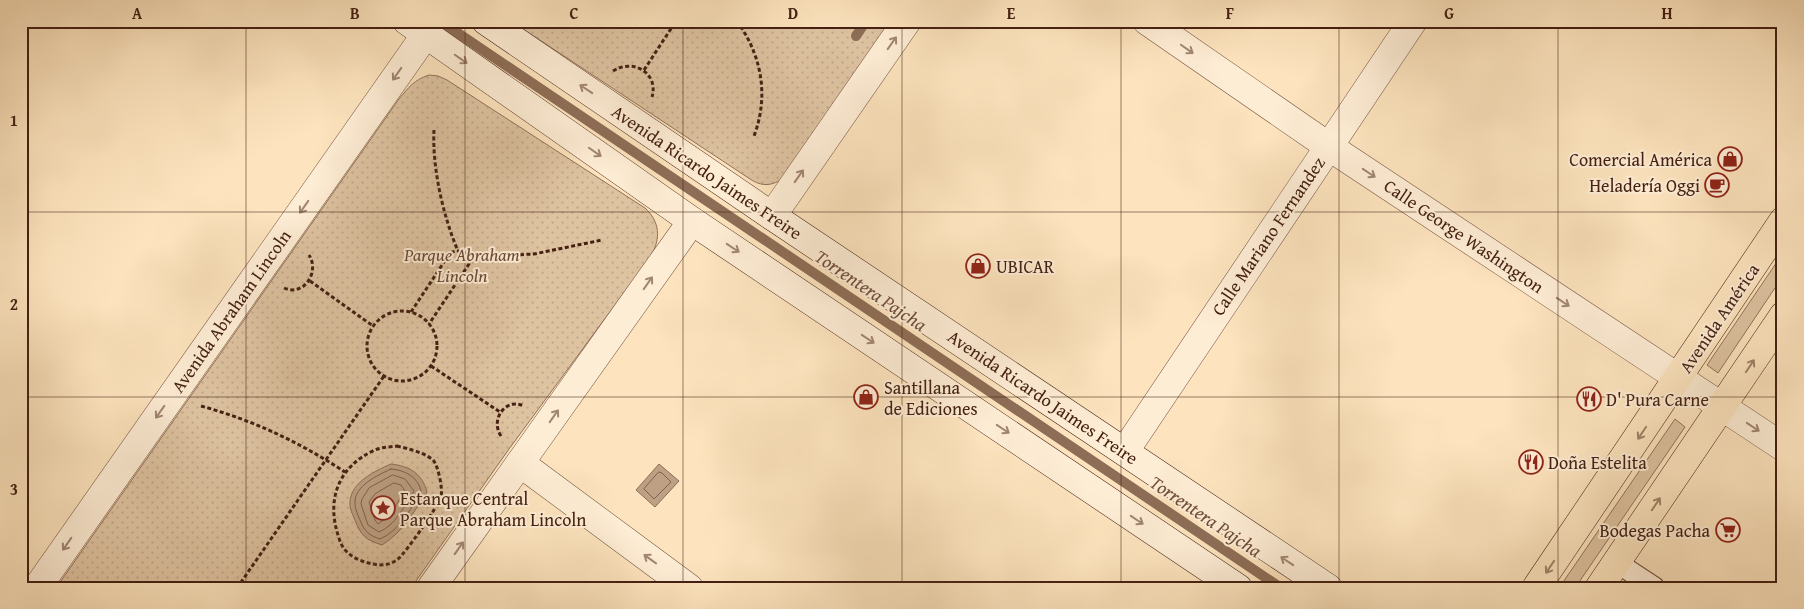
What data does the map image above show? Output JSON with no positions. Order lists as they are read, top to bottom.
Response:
{
  "streets": {
    "main road": ["Avenida América"],
    "street": [
      "Avenida Ricardo Jaimes Freire",
      "Calle Mariano Fernandez",
      "Calle George Washington",
      "Avenida Abraham Lincoln"
    ]
  },
  "crossings": [
    ["Avenida Ricardo Jaimes Freire", "Calle Mariano Fernandez"],
    ["Calle Mariano Fernandez", "Calle George Washington"],
    ["Calle George Washington", "Avenida América"]
  ],
  "one_way": ["Calle George Washington", "Avenida Abraham Lincoln"],
  "water": ["Torrentera Pajcha"],
  "parks": ["Parque Abraham Lincoln"],
  "places": {
    "shop": ["Comercial América", "UBICAR", "Santillana de Ediciones"],
    "cafe": ["Heladería Oggi"],
    "restaurant": ["D' Pura Carne", "Doña Estelita"],
    "place": ["Estanque Central Parque Abraham Lincoln"],
    "supermarket": ["Bodegas Pacha"]
  },
  "grid": {
    "columns": [
      "A",
      "B",
      "C",
      "D",
      "E",
      "F",
      "G",
      "H"
    ],
    "rows": ["1", "2", "3"]
  }
}
